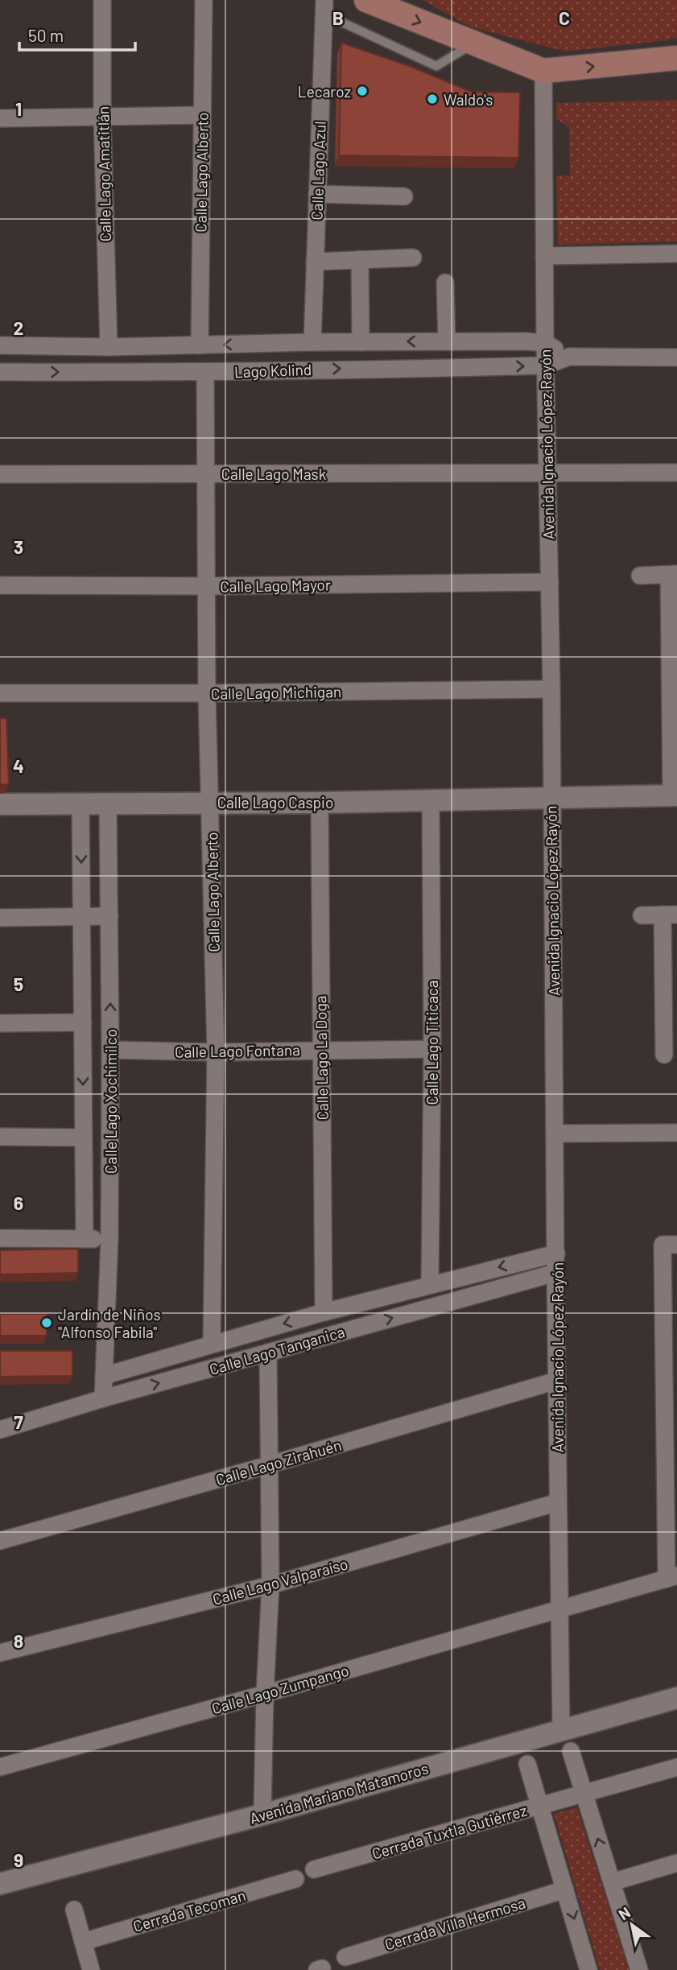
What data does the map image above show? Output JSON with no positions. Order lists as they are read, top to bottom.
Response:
{
  "streets": {
    "street": [
      "Calle Lago Azul",
      "Calle Lago Alberto",
      "Calle Lago Amatitlán",
      "Lago Kolind",
      "Avenida Ignacio López Rayón",
      "Calle Lago Mask",
      "Calle Lago Mayor",
      "Calle Lago Michigan",
      "Calle Lago Caspio",
      "Calle Lago Titicaca",
      "Calle Lago Fontana",
      "Calle Lago La Doga",
      "Calle Lago Xochimilco",
      "Calle Lago Tanganica",
      "Calle Lago Zirahuén",
      "Calle Lago Valparaíso",
      "Calle Lago Zumpango",
      "Avenida Mariano Matamoros",
      "Cerrada Tuxtla Gutiérrez",
      "Cerrada Tecoman",
      "Cerrada Villa Hermosa"
    ]
  },
  "crossings": [
    ["Calle Lago Azul", "Lago Kolind"],
    ["Calle Lago Alberto", "Lago Kolind"],
    ["Calle Lago Alberto", "Calle Lago Mask"],
    ["Calle Lago Alberto", "Calle Lago Mayor"],
    ["Calle Lago Alberto", "Calle Lago Michigan"],
    ["Calle Lago Alberto", "Calle Lago Caspio"],
    ["Calle Lago Alberto", "Calle Lago Fontana"],
    ["Calle Lago Alberto", "Calle Lago Tanganica"],
    ["Calle Lago Amatitlán", "Lago Kolind"],
    ["Lago Kolind", "Avenida Ignacio López Rayón"],
    ["Avenida Ignacio López Rayón", "Calle Lago Mask"],
    ["Avenida Ignacio López Rayón", "Calle Lago Mayor"],
    ["Avenida Ignacio López Rayón", "Calle Lago Michigan"],
    ["Avenida Ignacio López Rayón", "Calle Lago Caspio"],
    ["Avenida Ignacio López Rayón", "Calle Lago Tanganica"],
    ["Avenida Ignacio López Rayón", "Calle Lago Zirahuén"],
    ["Avenida Ignacio López Rayón", "Calle Lago Valparaíso"],
    ["Avenida Ignacio López Rayón", "Calle Lago Zumpango"],
    ["Avenida Ignacio López Rayón", "Avenida Mariano Matamoros"],
    ["Calle Lago Caspio", "Calle Lago Titicaca"],
    ["Calle Lago Caspio", "Calle Lago La Doga"],
    ["Calle Lago Caspio", "Calle Lago Xochimilco"],
    ["Calle Lago Titicaca", "Calle Lago Fontana"],
    ["Calle Lago Titicaca", "Calle Lago Tanganica"],
    ["Calle Lago Fontana", "Calle Lago La Doga"],
    ["Calle Lago Fontana", "Calle Lago Xochimilco"],
    ["Calle Lago La Doga", "Calle Lago Tanganica"],
    ["Calle Lago Xochimilco", "Calle Lago Tanganica"]
  ],
  "places": ["Lecaroz", "Waldo's", "Jardín de Niños \"Alfonso Fabila\""],
  "scale_bar": "50 m",
  "north": "top left",
  "grid": {
    "columns": ["B", "C"],
    "rows": [
      "1",
      "2",
      "3",
      "4",
      "5",
      "6",
      "7",
      "8",
      "9"
    ]
  }
}
